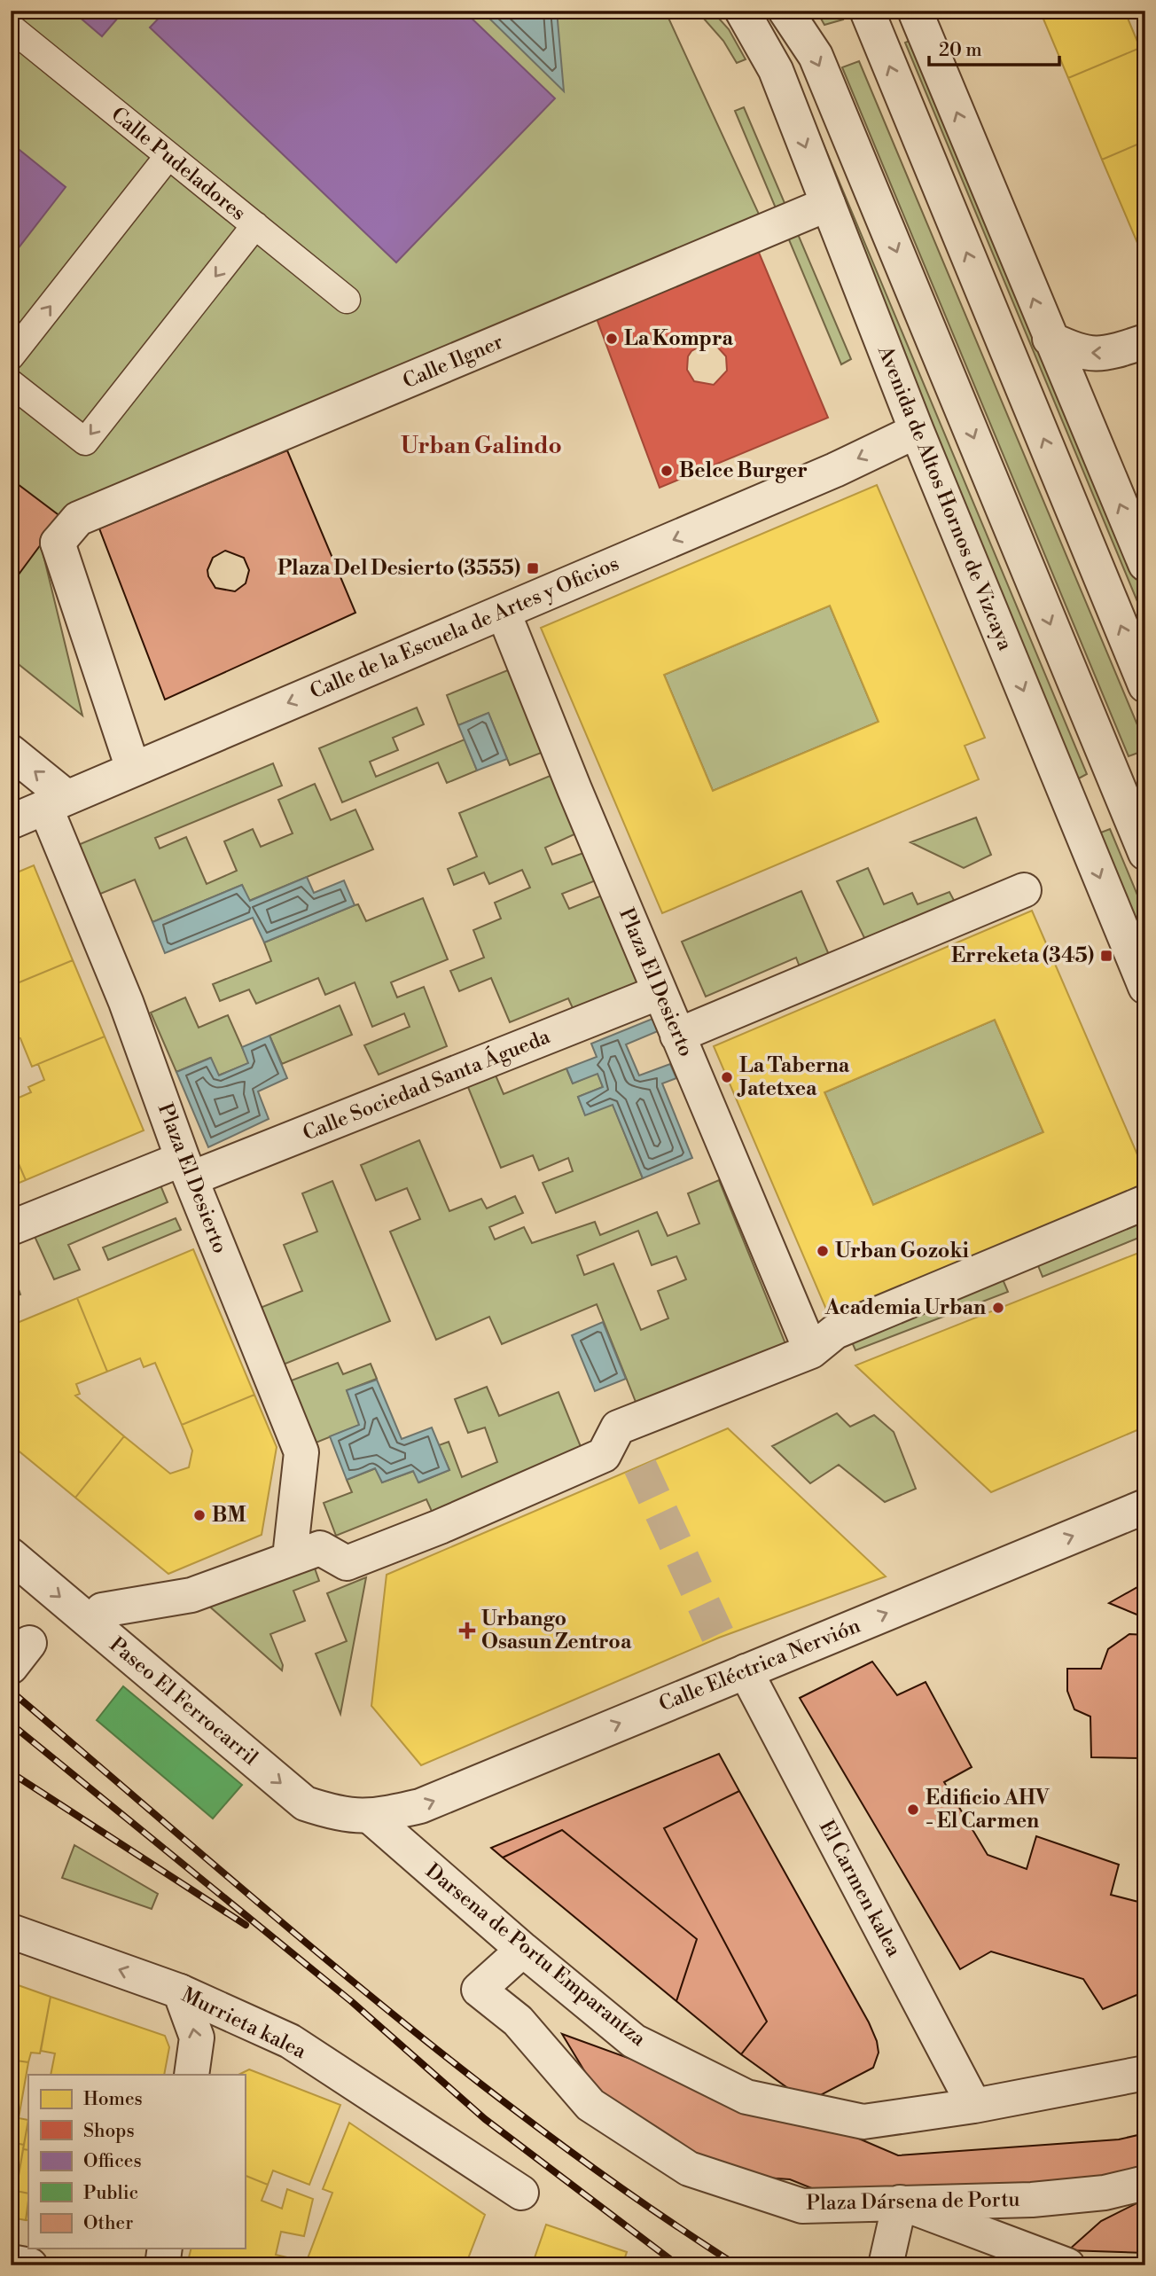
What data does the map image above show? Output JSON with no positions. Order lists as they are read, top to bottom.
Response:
{
  "streets": {
    "street": [
      "Calle Ilgner",
      "Avenida de Altos Hornos de Vizcaya",
      "Calle de la Escuela de Artes y Oficios",
      "Plaza El Desierto",
      "Calle Sociedad Santa Águeda",
      "Calle Eléctrica Nervión",
      "Paseo El Ferrocarril",
      "El Carmen kalea",
      "Darsena de Portu Emparantza",
      "Murrieta kalea",
      "Plaza Dársena de Portu"
    ],
    "lane": ["Calle Pudeladores"]
  },
  "crossings": [
    ["Calle Ilgner", "Avenida de Altos Hornos de Vizcaya"],
    ["Calle Ilgner", "Calle de la Escuela de Artes y Oficios"],
    ["Avenida de Altos Hornos de Vizcaya", "Calle de la Escuela de Artes y Oficios"],
    ["Calle de la Escuela de Artes y Oficios", "Plaza El Desierto"],
    ["Plaza El Desierto", "Calle Sociedad Santa Águeda"],
    ["Calle Eléctrica Nervión", "Paseo El Ferrocarril"],
    ["Calle Eléctrica Nervión", "El Carmen kalea"],
    ["Calle Eléctrica Nervión", "Darsena de Portu Emparantza"],
    ["Paseo El Ferrocarril", "Darsena de Portu Emparantza"],
    ["El Carmen kalea", "Darsena de Portu Emparantza"],
    ["Darsena de Portu Emparantza", "Plaza Dársena de Portu"]
  ],
  "one_way": ["Calle de la Escuela de Artes y Oficios", "Paseo El Ferrocarril"],
  "districts": ["Urban Galindo"],
  "places": {
    "other": [
      "La Kompra",
      "Belce Burger",
      "La Taberna Jatetxea",
      "Urban Gozoki",
      "Academia Urban",
      "BM",
      "Edificio AHV - El Carmen"
    ],
    "transit": ["Plaza Del Desierto (3555)", "Erreketa (345)"],
    "health": ["Urbango Osasun Zentroa"]
  },
  "legend": [
    "Homes",
    "Shops",
    "Offices",
    "Public",
    "Other"
  ],
  "scale_bar": "20 m"
}
